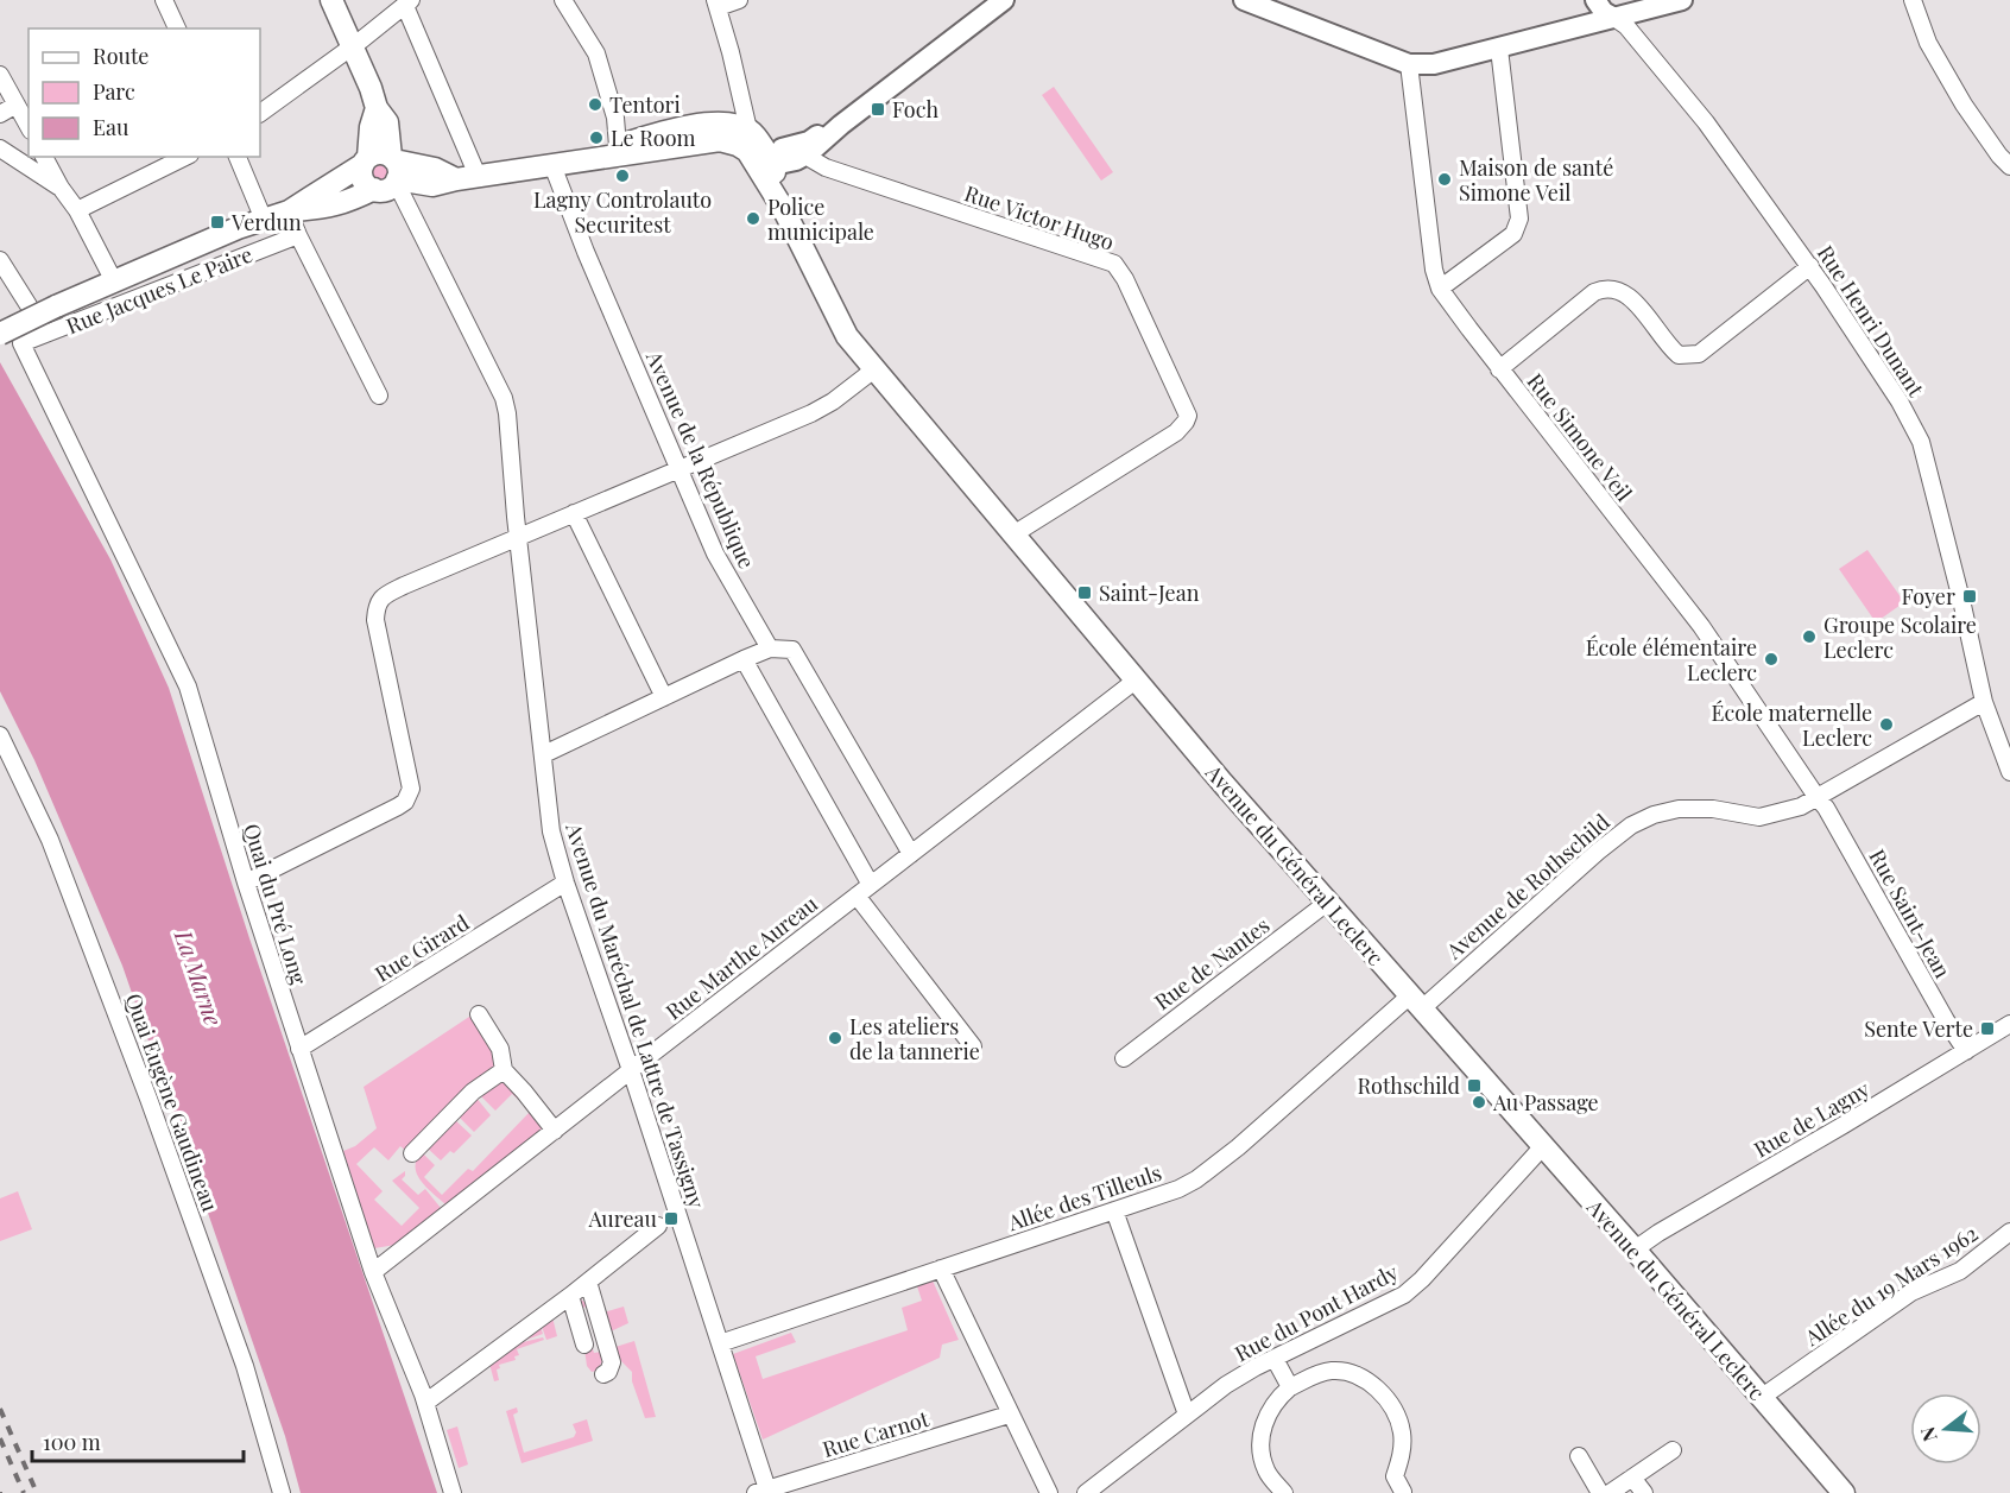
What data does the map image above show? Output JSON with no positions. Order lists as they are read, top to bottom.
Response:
{
  "streets": {
    "main road": ["Avenue du Général Leclerc"],
    "street": [
      "Rue Victor Hugo",
      "Rue Jacques Le Paire",
      "Rue Henri Dunant",
      "Rue Simone Veil",
      "Avenue de la République",
      "Avenue de Rothschild",
      "Quai du Pré Long",
      "Rue Saint-Jean",
      "Rue Girard",
      "Rue Marthe Aureau",
      "Rue de Nantes",
      "Avenue du Maréchal de Lattre de Tassigny",
      "Quai Eugène Gaudineau",
      "Rue de Lagny",
      "Allée des Tilleuls",
      "Allée du 19 Mars 1962",
      "Rue du Pont Hardy",
      "Rue Carnot"
    ]
  },
  "crossings": [
    ["Rue Victor Hugo", "Avenue du Général Leclerc"],
    ["Rue Jacques Le Paire", "Quai du Pré Long"],
    ["Rue Henri Dunant", "Avenue de Rothschild"],
    ["Rue Simone Veil", "Avenue de Rothschild"],
    ["Rue Simone Veil", "Rue Saint-Jean"],
    ["Avenue du Général Leclerc", "Avenue de Rothschild"],
    ["Avenue du Général Leclerc", "Rue Marthe Aureau"],
    ["Avenue du Général Leclerc", "Rue de Nantes"],
    ["Avenue du Général Leclerc", "Rue de Lagny"],
    ["Avenue du Général Leclerc", "Allée des Tilleuls"],
    ["Avenue du Général Leclerc", "Allée du 19 Mars 1962"],
    ["Avenue du Général Leclerc", "Rue du Pont Hardy"],
    ["Avenue de Rothschild", "Rue Saint-Jean"],
    ["Avenue de Rothschild", "Allée des Tilleuls"],
    ["Quai du Pré Long", "Rue Girard"],
    ["Quai du Pré Long", "Rue Marthe Aureau"],
    ["Rue Saint-Jean", "Rue de Lagny"],
    ["Rue Girard", "Avenue du Maréchal de Lattre de Tassigny"],
    ["Rue Marthe Aureau", "Avenue du Maréchal de Lattre de Tassigny"],
    ["Avenue du Maréchal de Lattre de Tassigny", "Allée des Tilleuls"],
    ["Avenue du Maréchal de Lattre de Tassigny", "Rue Carnot"]
  ],
  "water": ["La Marne"],
  "places": {
    "other": [
      "Tentori",
      "Le Room",
      "Lagny Controlauto Securitest",
      "Maison de santé Simone Veil",
      "Police municipale",
      "Groupe Scolaire Leclerc",
      "École élémentaire Leclerc",
      "École maternelle Leclerc",
      "Les ateliers de la tannerie",
      "Au Passage"
    ],
    "transit": [
      "Foch",
      "Verdun",
      "Saint-Jean",
      "Foyer",
      "Sente Verte",
      "Rothschild",
      "Aureau"
    ]
  },
  "legend": ["Route", "Parc", "Eau"],
  "scale_bar": "100 m",
  "north": "left"
}
